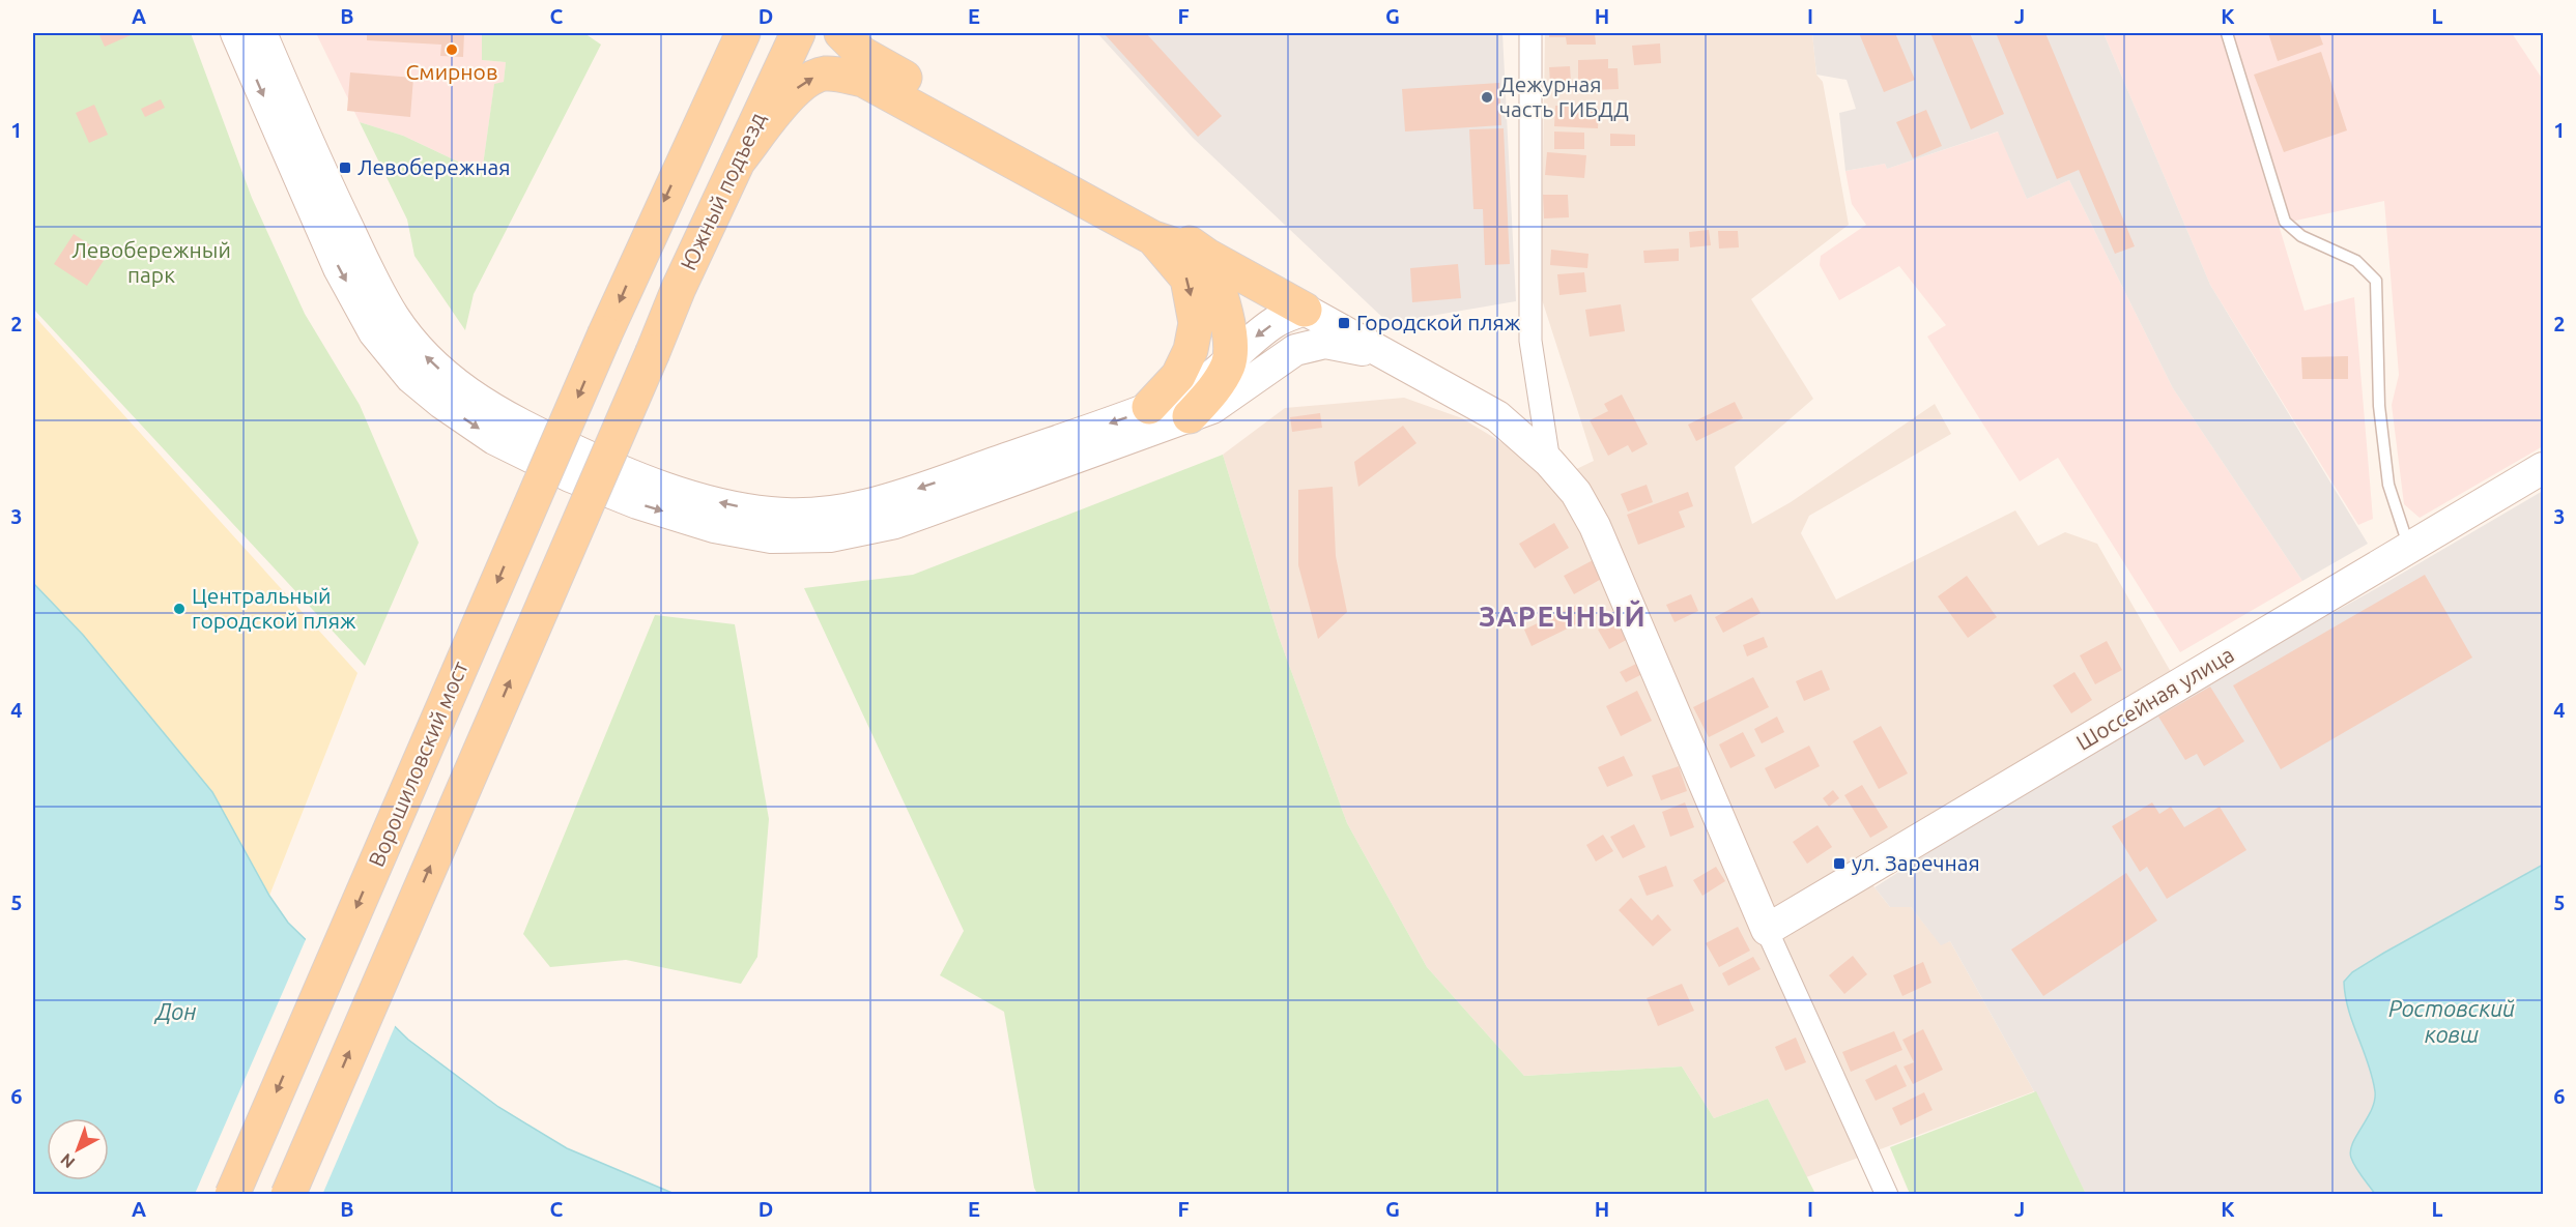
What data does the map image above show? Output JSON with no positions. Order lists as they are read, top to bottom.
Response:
{
  "streets": {
    "main road": ["Южный подъезд", "Шоссейная улица", "Ворошиловский мост"]
  },
  "one_way": ["Южный подъезд", "Ворошиловский мост"],
  "districts": ["ЗАРЕЧНЫЙ"],
  "water": ["Ростовский ковш", "Дон"],
  "parks": ["Левобережный парк"],
  "places": {
    "other": ["Смирнов", "Дежурная часть ГИБДД", "Центральный городской пляж"],
    "transit": ["Левобережная", "Городской пляж", "ул. Заречная"]
  },
  "north": "bottom left",
  "grid": {
    "columns": [
      "A",
      "B",
      "C",
      "D",
      "E",
      "F",
      "G",
      "H",
      "I",
      "J",
      "K",
      "L"
    ],
    "rows": [
      "1",
      "2",
      "3",
      "4",
      "5",
      "6"
    ]
  }
}
